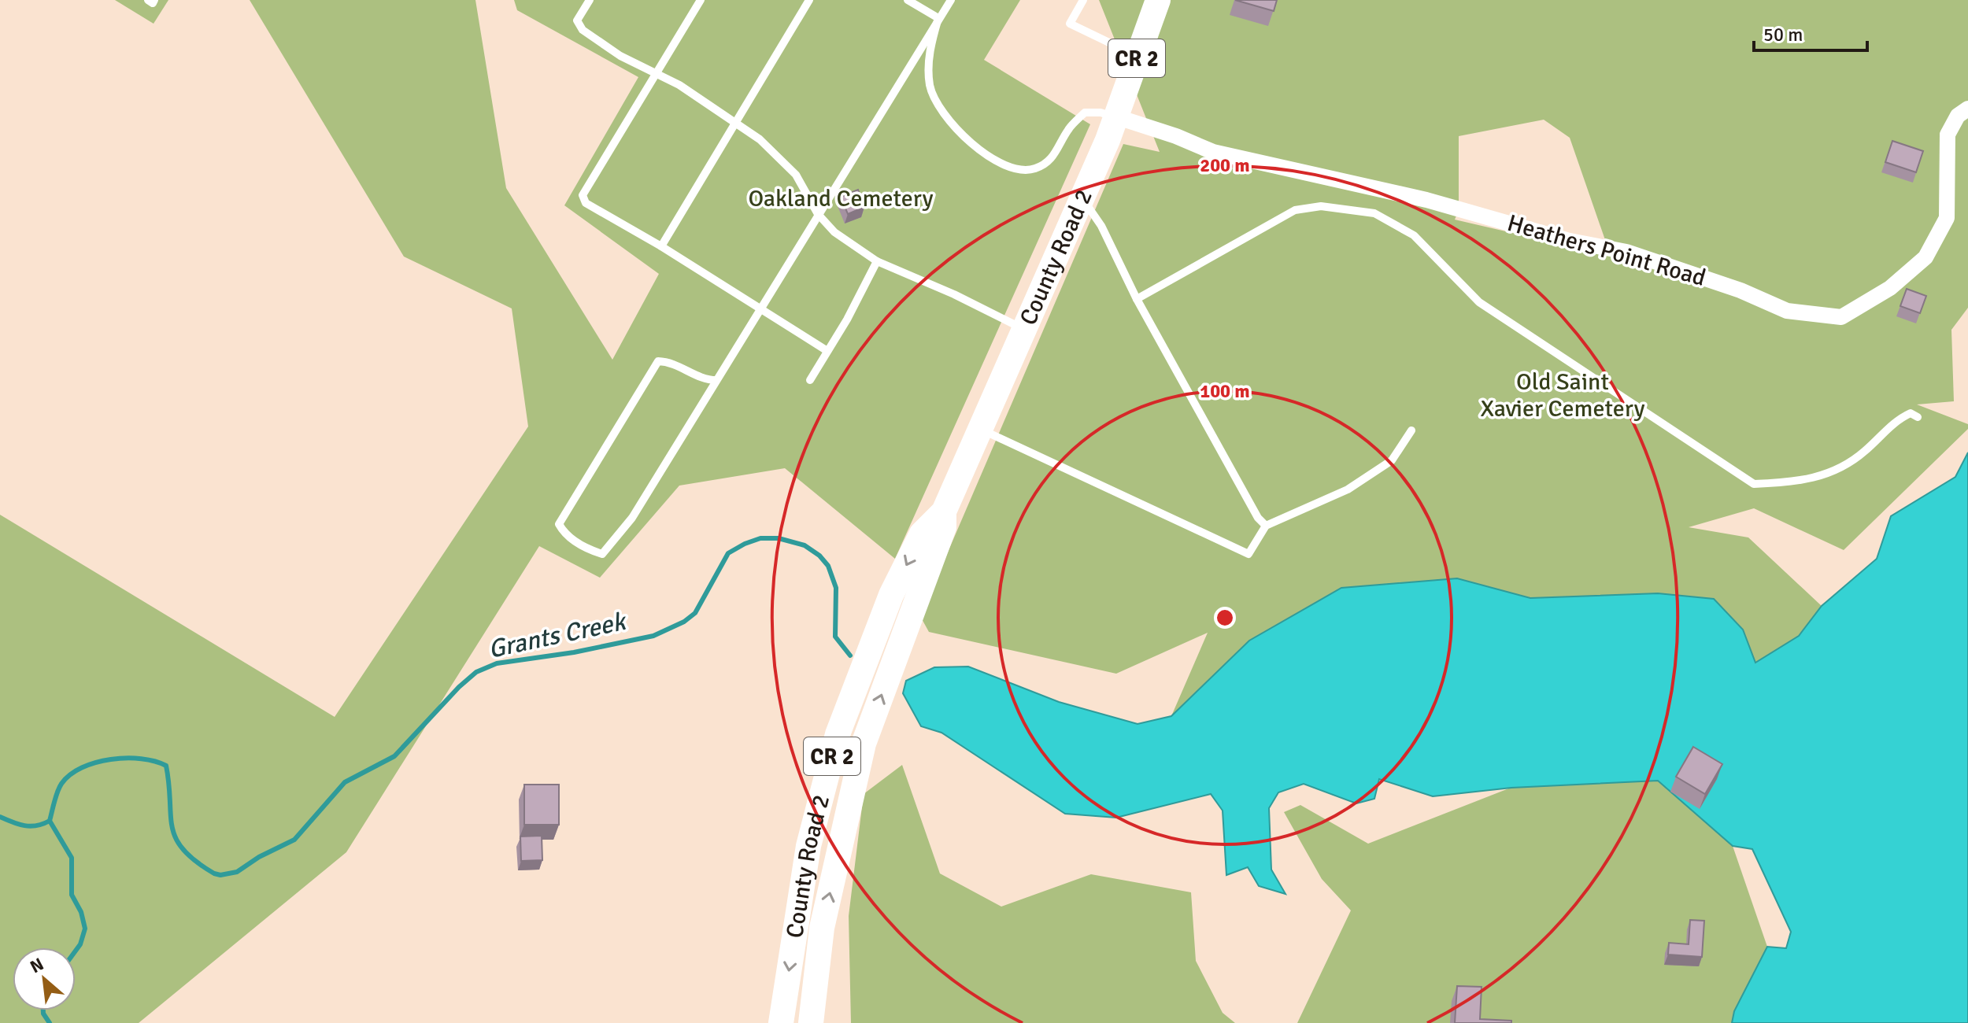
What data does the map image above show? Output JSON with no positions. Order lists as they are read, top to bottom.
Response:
{
  "streets": {
    "main road": ["CR 2", "County Road 2"],
    "street": ["Heathers Point Road"]
  },
  "crossings": [
    ["Heathers Point Road", "County Road 2"]
  ],
  "water": ["Grants Creek"],
  "parks": ["Oakland Cemetery", "Old Saint Xavier Cemetery"],
  "scale_bar": "50 m",
  "north": "top left",
  "rings": ["200 m", "100 m"]
}
